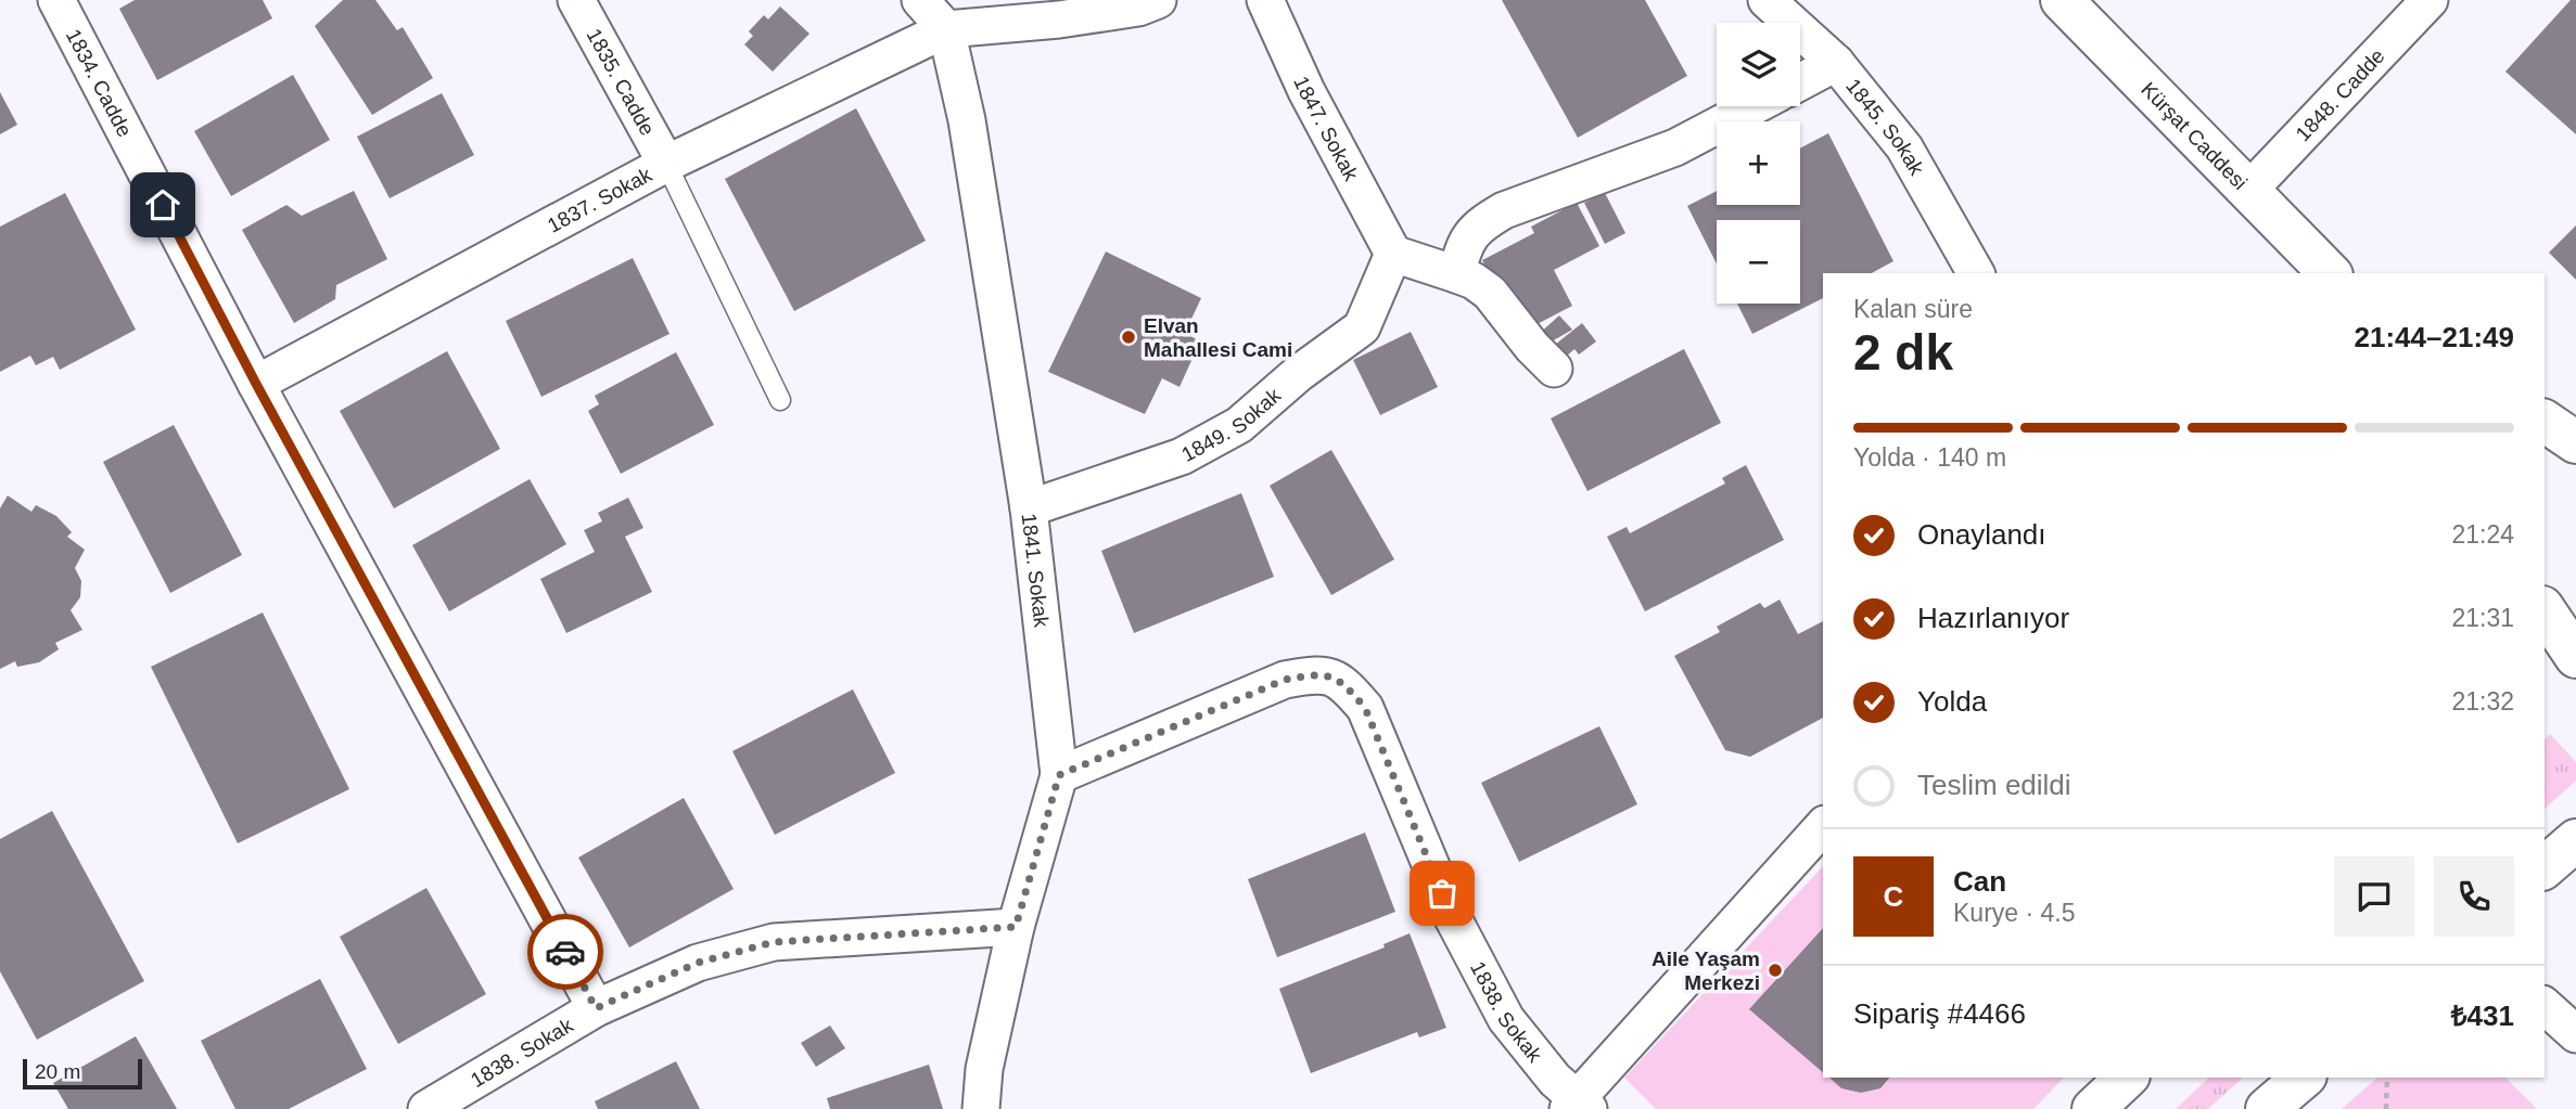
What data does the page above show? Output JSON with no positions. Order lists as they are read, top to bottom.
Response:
{
  "streets": {
    "main road": ["Kürşat Caddesi"],
    "street": [
      "1835. Cadde",
      "1834. Cadde",
      "1848. Cadde",
      "1847. Sokak",
      "1845. Sokak",
      "1837. Sokak",
      "1849. Sokak",
      "1841. Sokak",
      "1838. Sokak"
    ]
  },
  "crossings": [
    ["1835. Cadde", "1837. Sokak"],
    ["1834. Cadde", "1837. Sokak"],
    ["1834. Cadde", "1838. Sokak"],
    ["1848. Cadde", "Kürşat Caddesi"],
    ["1847. Sokak", "1849. Sokak"],
    ["1837. Sokak", "1841. Sokak"],
    ["1849. Sokak", "1841. Sokak"],
    ["1841. Sokak", "1838. Sokak"]
  ],
  "places": ["Elvan Mahallesi Cami", "Aile Yaşam Merkezi"],
  "scale_bar": "20 m",
  "page": {
    "map_buttons": ["+", "−"],
    "heading": ["2 dk", "Kalan süre", "21:44–21:49"],
    "panel": [
      "Can",
      "Kurye · 4.5",
      "Sipariş #4466",
      "₺431"
    ],
    "bar": "Yolda · 140 m",
    "list": [
      ["Onaylandı", "21:24"],
      ["Hazırlanıyor", "21:31"],
      ["Yolda", "21:32"],
      "Teslim edildi"
    ],
    "round": "C",
    "scale": "20 m"
  }
}
